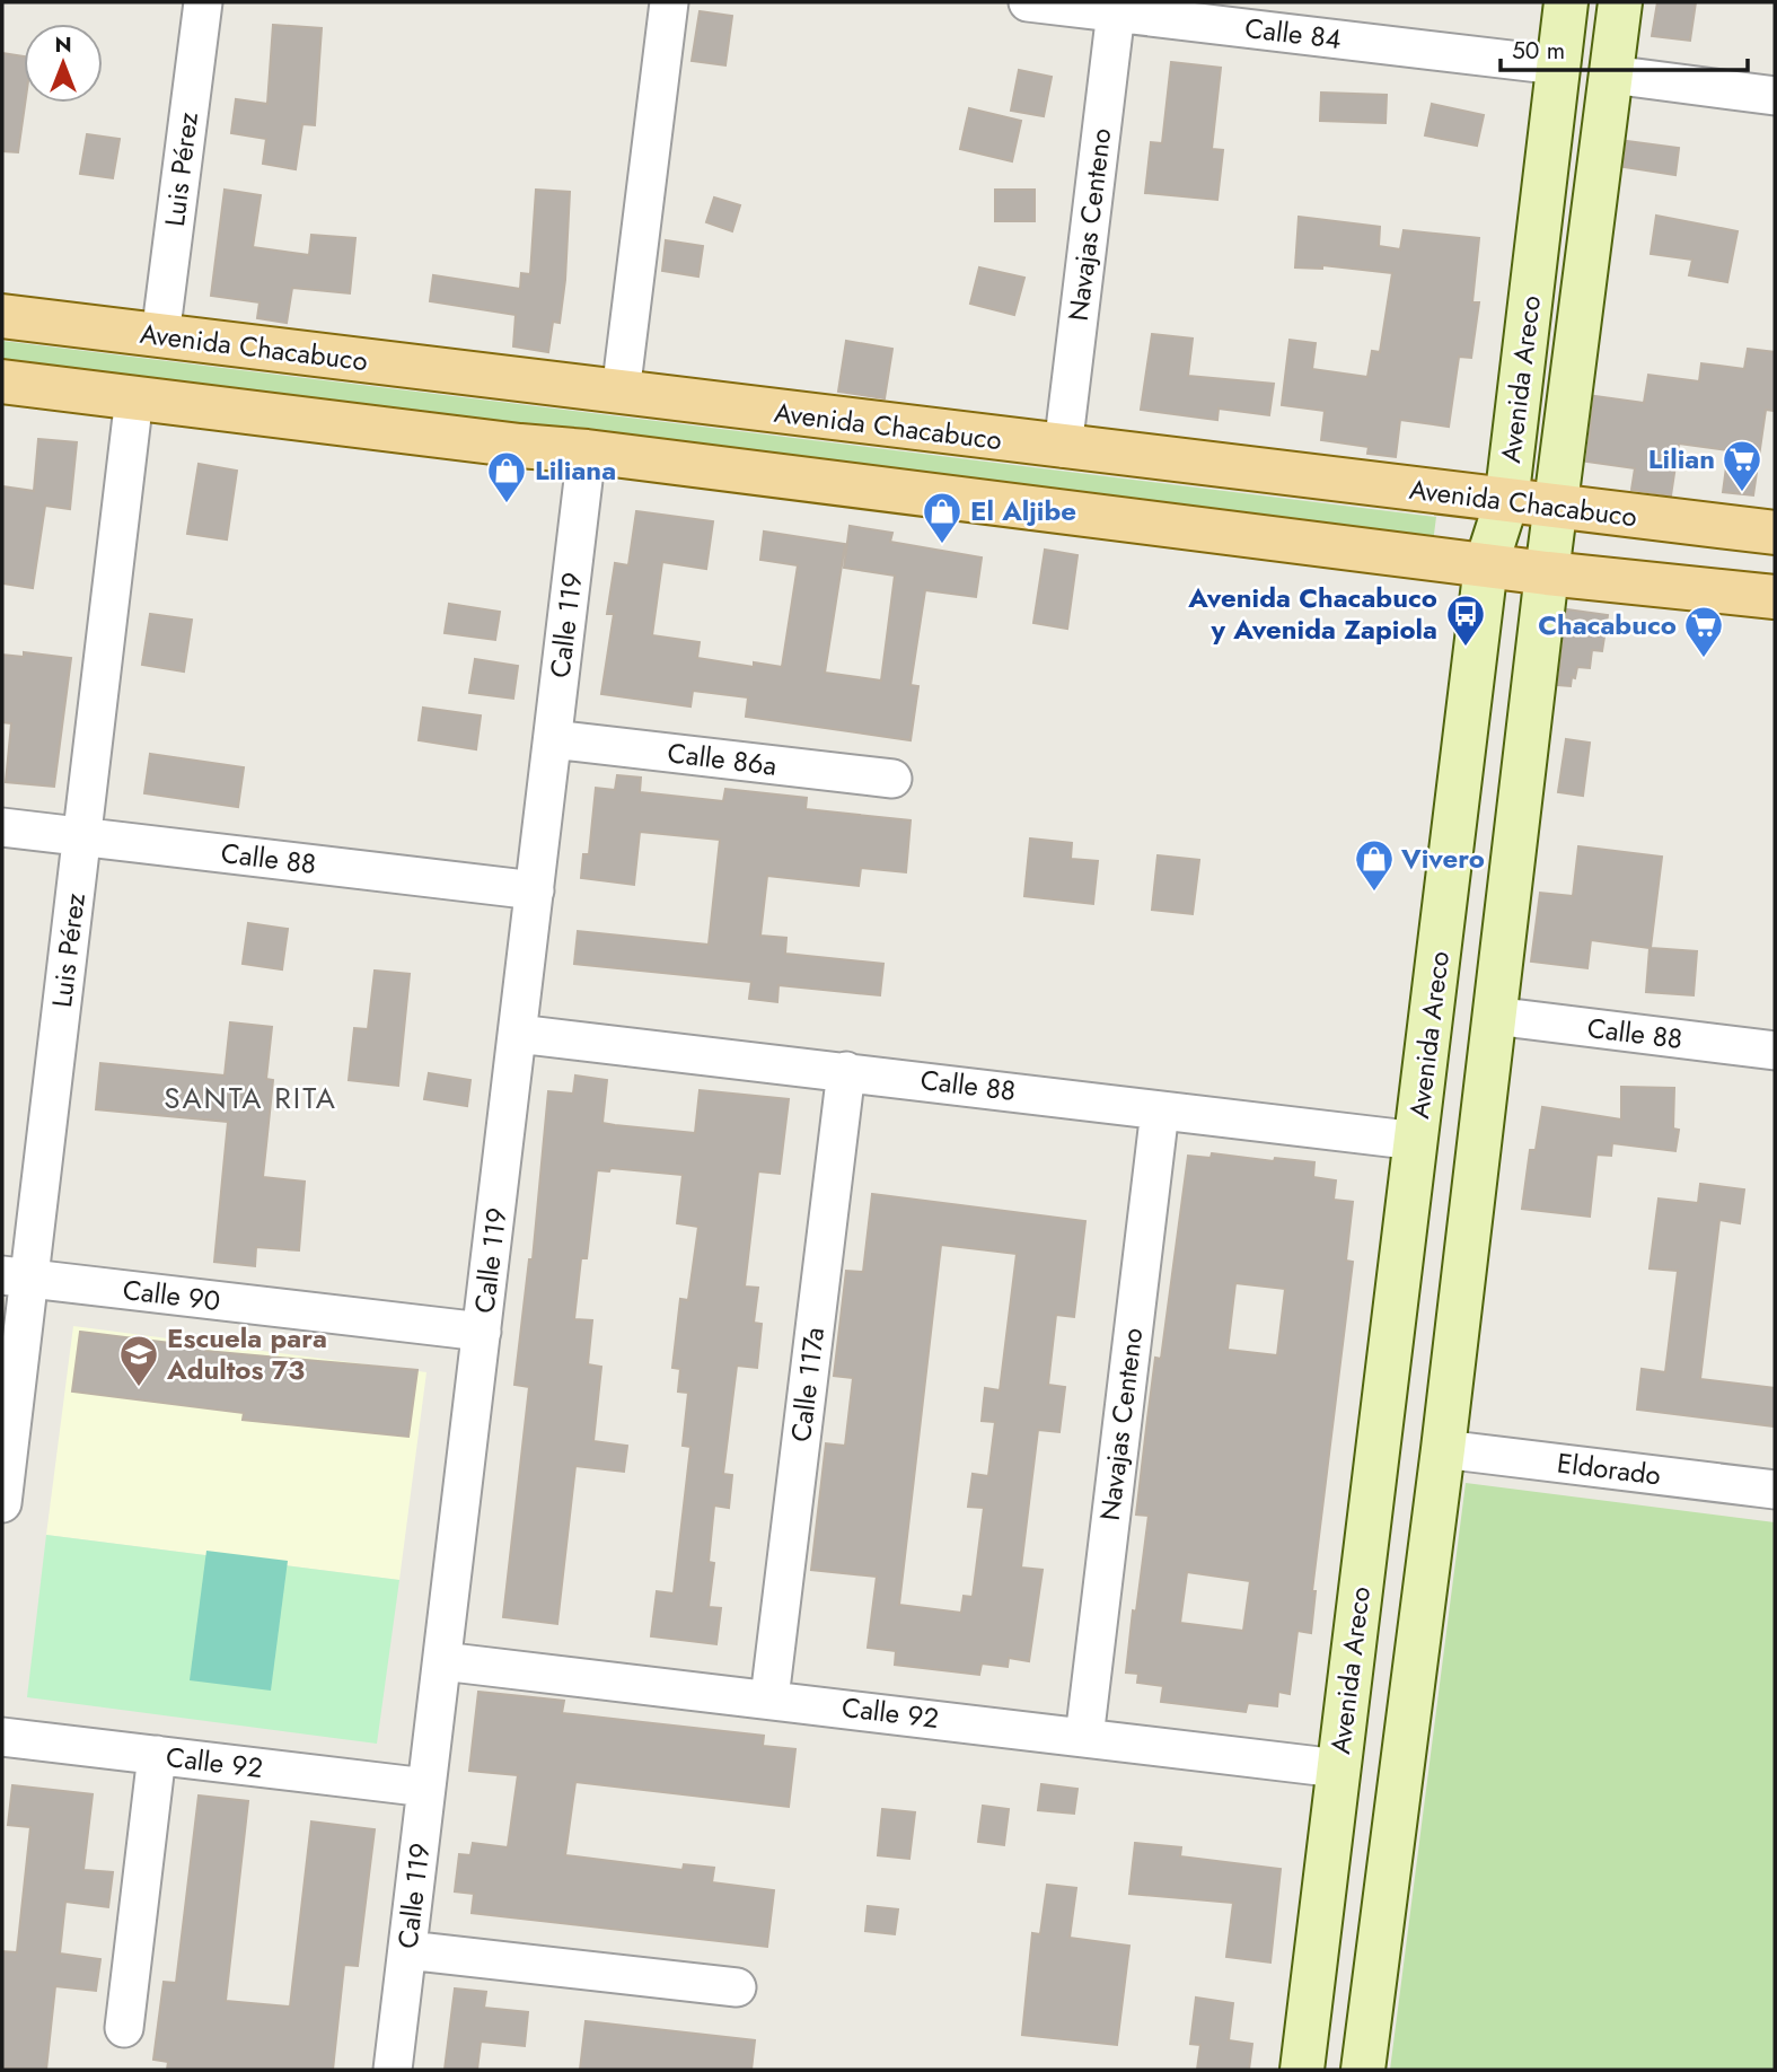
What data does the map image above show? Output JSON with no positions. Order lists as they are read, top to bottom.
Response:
{
  "streets": {
    "main road": ["Avenida Chacabuco", "Avenida Areco"],
    "street": [
      "Calle 84",
      "Luis Pérez",
      "Navajas Centeno",
      "Calle 119",
      "Calle 86a",
      "Calle 88",
      "Calle 90",
      "Calle 117a",
      "Eldorado",
      "Calle 92"
    ]
  },
  "crossings": [
    ["Calle 84", "Navajas Centeno"],
    ["Calle 84", "Avenida Areco"],
    ["Luis Pérez", "Avenida Chacabuco"],
    ["Luis Pérez", "Calle 88"],
    ["Luis Pérez", "Calle 90"],
    ["Navajas Centeno", "Avenida Chacabuco"],
    ["Navajas Centeno", "Calle 88"],
    ["Navajas Centeno", "Calle 92"],
    ["Avenida Chacabuco", "Avenida Areco"],
    ["Avenida Areco", "Calle 88"],
    ["Avenida Areco", "Eldorado"],
    ["Avenida Areco", "Calle 92"],
    ["Calle 119", "Calle 86a"],
    ["Calle 119", "Calle 88"],
    ["Calle 119", "Calle 90"],
    ["Calle 119", "Calle 92"],
    ["Calle 88", "Calle 117a"],
    ["Calle 117a", "Calle 92"]
  ],
  "districts": ["SANTA RITA"],
  "places": {
    "supermarket": ["Lilian", "Chacabuco"],
    "shop": ["Liliana", "El Aljibe", "Vivero"],
    "bus stop": ["Avenida Chacabuco y Avenida Zapiola"],
    "school or university": ["Escuela para Adultos 73"]
  },
  "scale_bar": "50 m",
  "north": "top"
}
